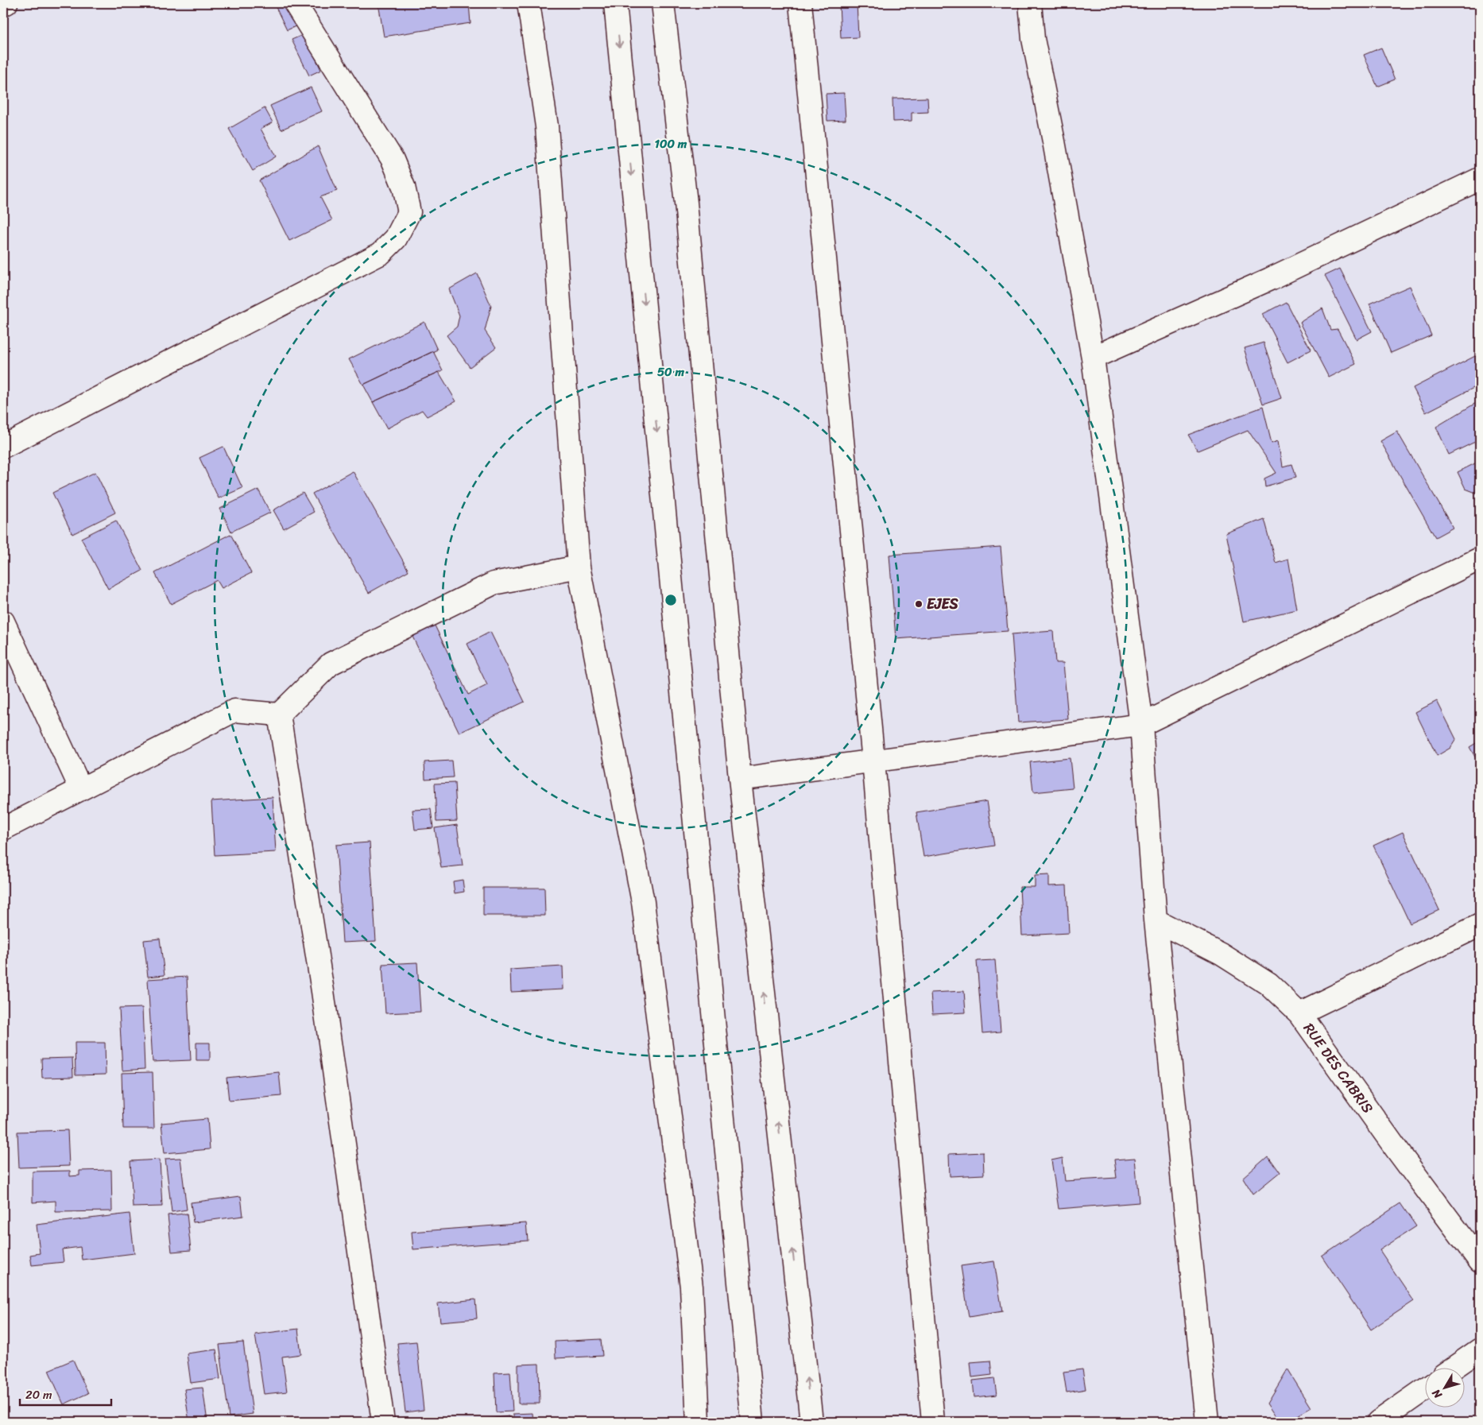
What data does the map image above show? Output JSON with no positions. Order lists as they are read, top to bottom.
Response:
{
  "streets": {
    "street": ["RUE DES CABRIS"]
  },
  "places": ["EJES"],
  "scale_bar": "20 m",
  "north": "bottom left",
  "rings": ["100 m", "50 m"]
}
